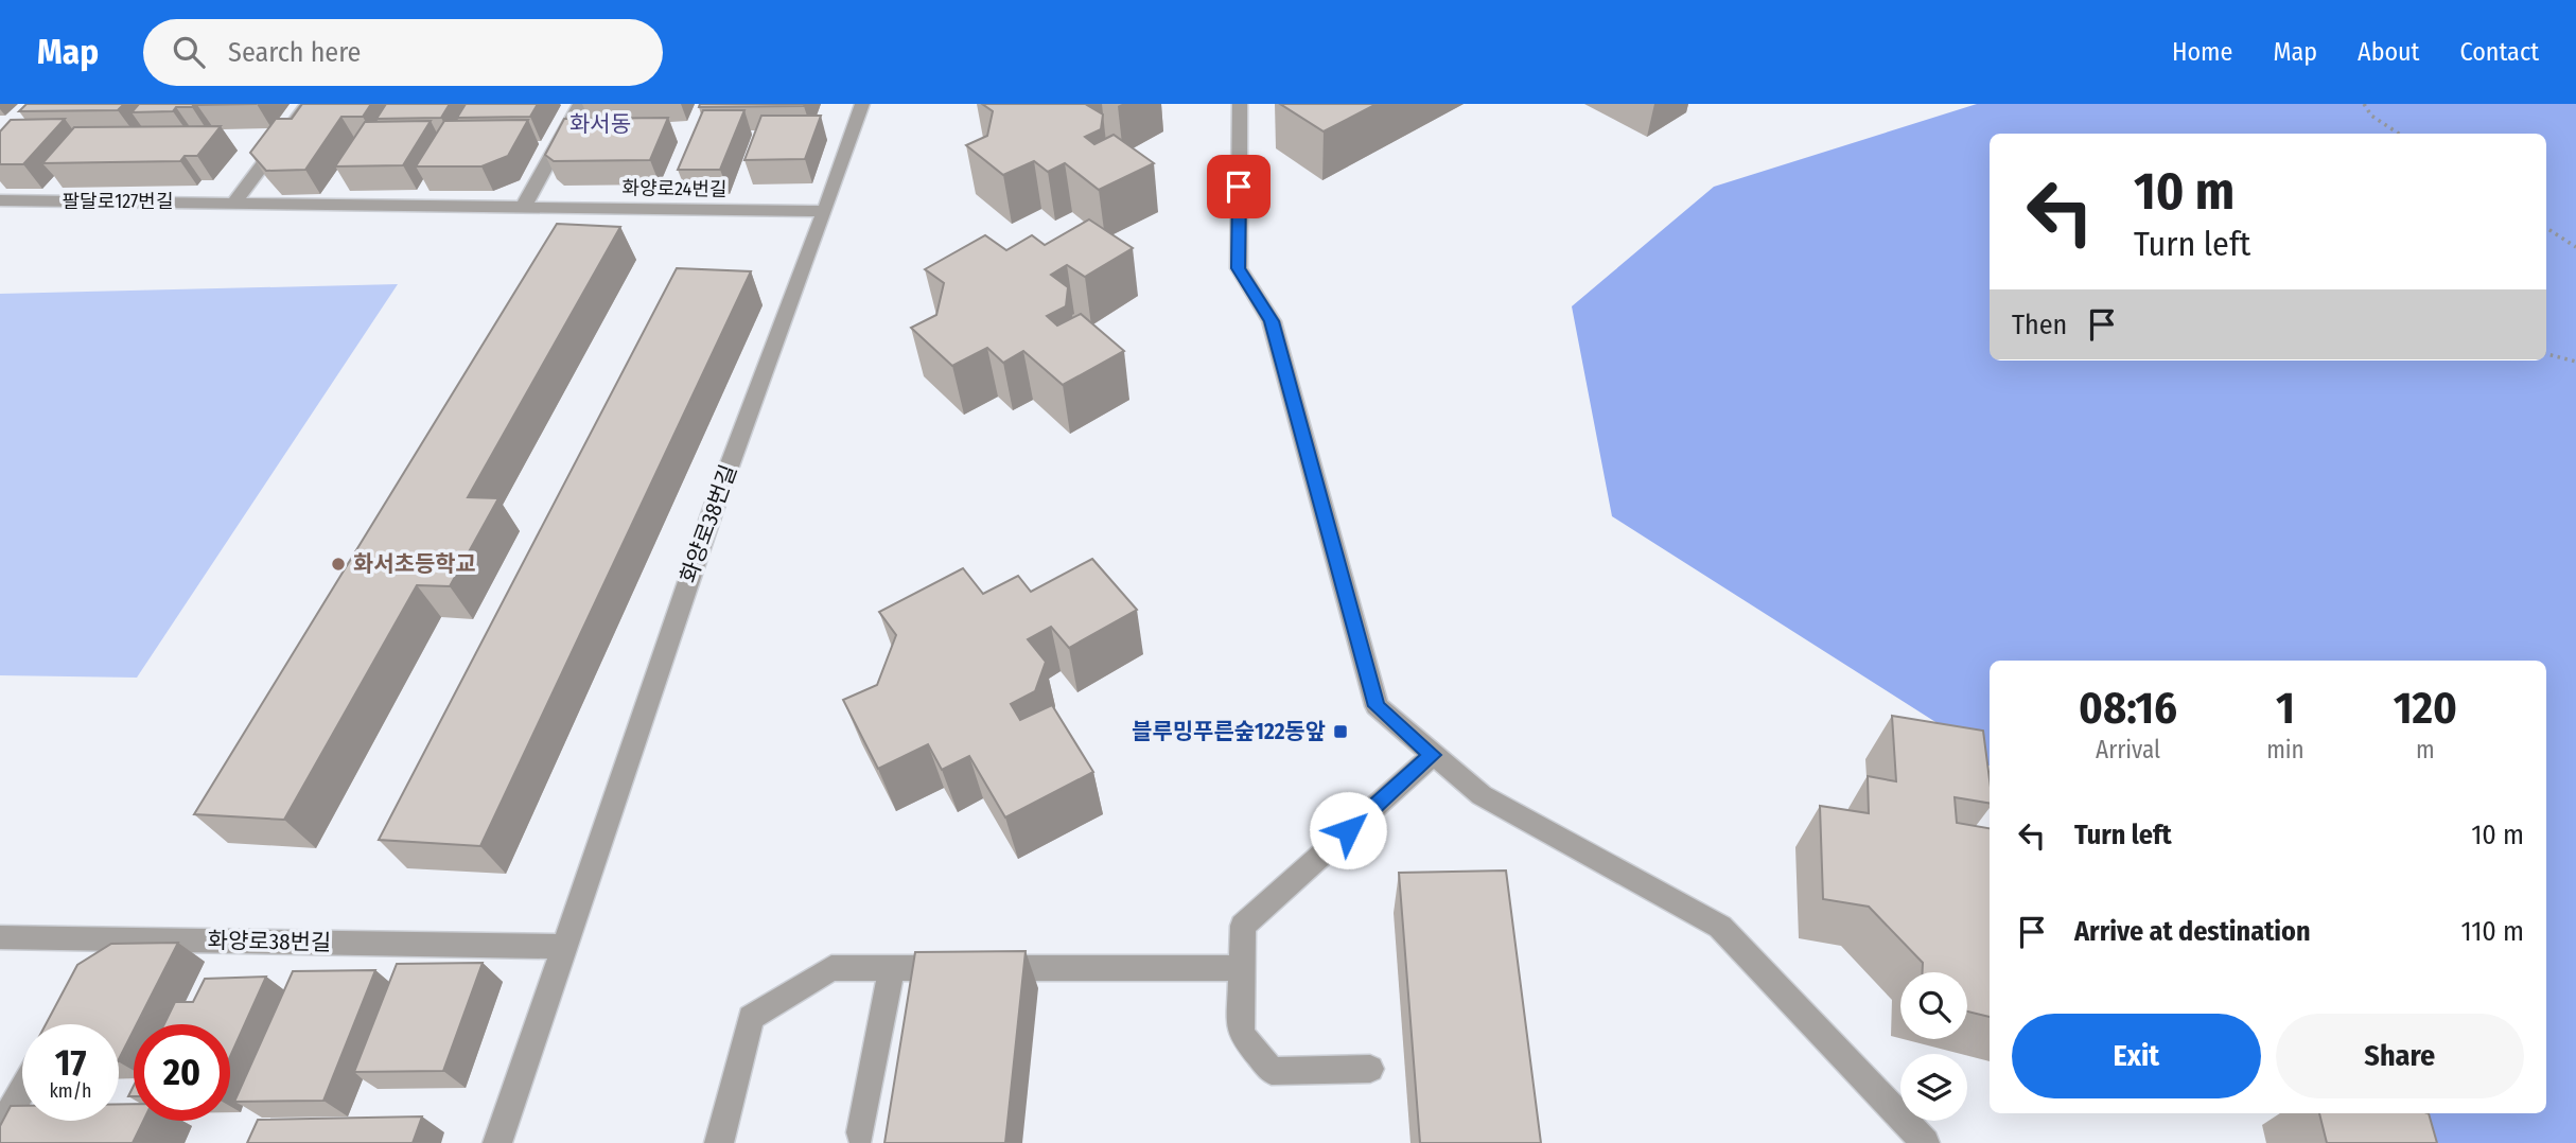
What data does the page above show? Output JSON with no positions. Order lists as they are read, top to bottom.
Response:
{
  "streets": {
    "street": ["화양로24번길", "팔달로127번길", "화양로38번길"]
  },
  "crossings": [
    ["화양로24번길", "팔달로127번길"],
    ["화양로24번길", "화양로38번길"]
  ],
  "districts": ["화서동"],
  "places": {
    "other": ["화서초등학교"],
    "transit": ["블루밍푸른숲122동앞"]
  },
  "page": {
    "header": "Map",
    "search": "Search here",
    "nav": [
      "Home",
      "Map",
      "About",
      "Contact"
    ],
    "turn": ["10 m", "Turn left"],
    "then": "Then",
    "eta": [
      "08:16",
      "Arrival",
      "1",
      "min",
      "120",
      "m"
    ],
    "list": [
      {
        "name": "Turn left",
        "value": "10 m"
      },
      {
        "name": "Arrive at destination",
        "value": "110 m"
      }
    ],
    "buttons": ["Exit", "Share"],
    "speed": "17 km/h",
    "limit": "20"
  }
}
